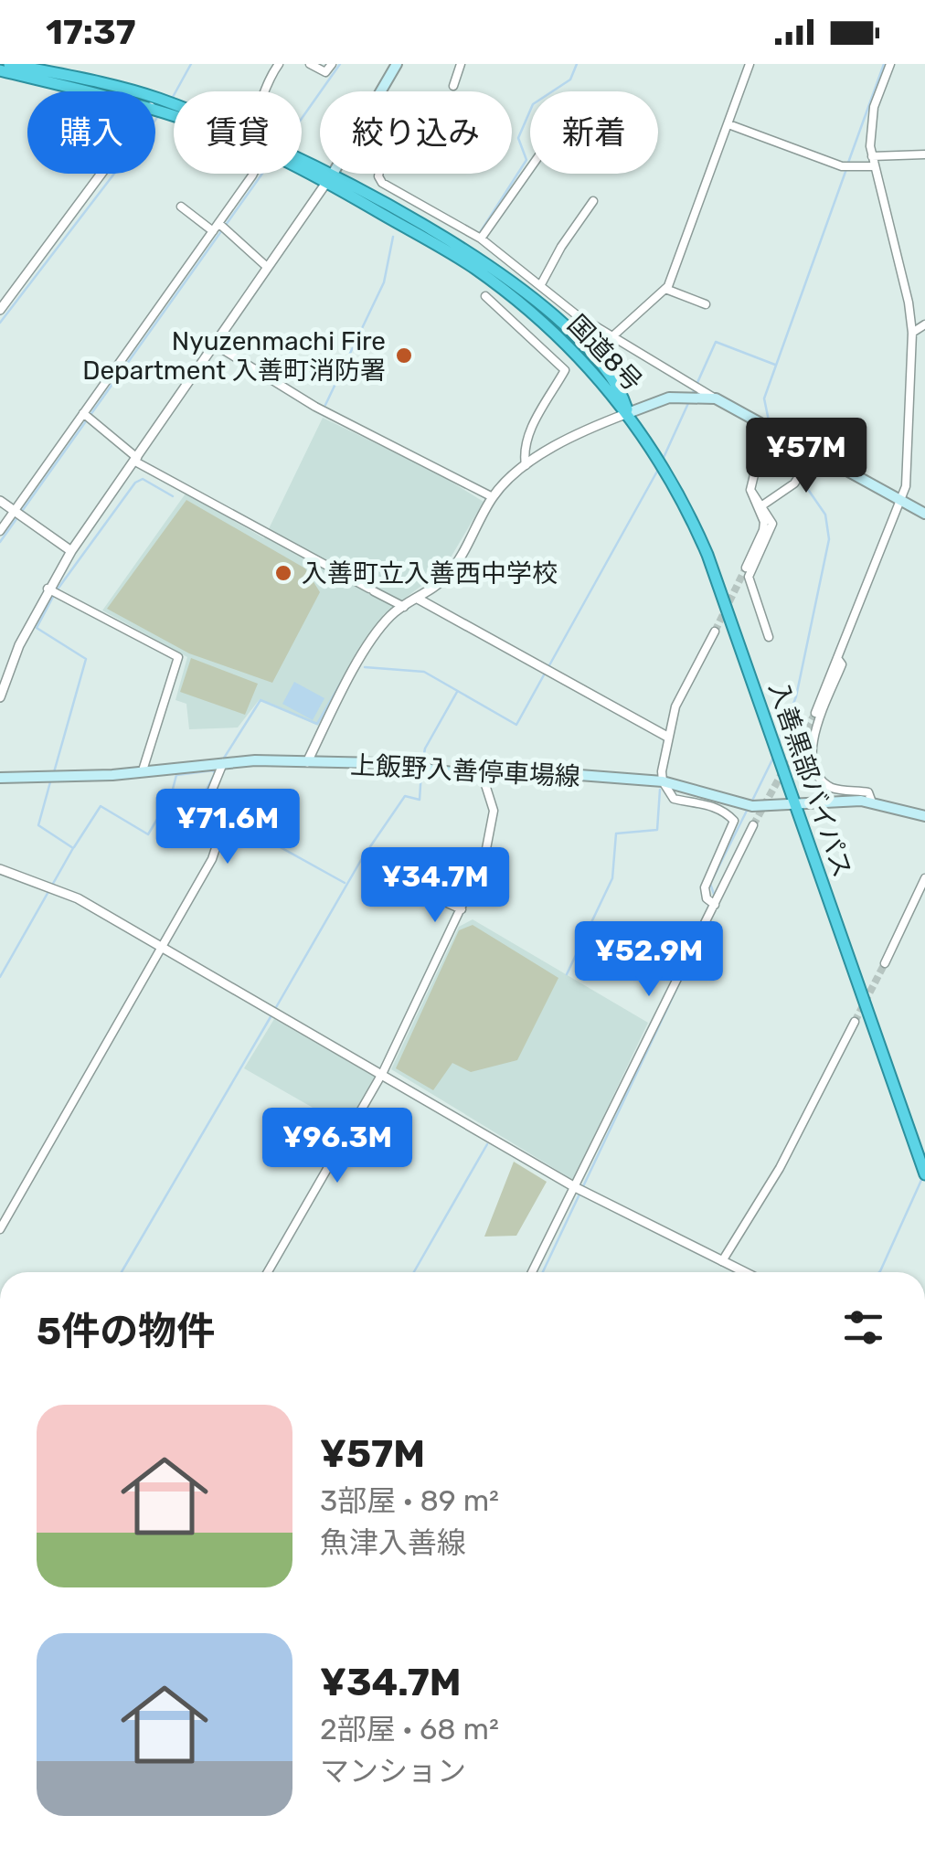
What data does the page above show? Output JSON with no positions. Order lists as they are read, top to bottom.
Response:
{
  "streets": {
    "highway": ["国道8号", "入善黒部バイパス"],
    "main road": ["上飯野入善停車場線"]
  },
  "crossings": [
    ["国道8号", "入善黒部バイパス"],
    ["上飯野入善停車場線", "入善黒部バイパス"]
  ],
  "places": ["Nyuzenmachi Fire Department 入善町消防署", "入善町立入善西中学校"],
  "page": {
    "status": "17:37",
    "chip": [
      "購入",
      "賃貸",
      "絞り込み",
      "新着"
    ],
    "price": [
      "¥57M",
      "¥71.6M",
      "¥34.7M",
      "¥52.9M",
      "¥96.3M"
    ],
    "heading": "5件の物件",
    "list": [
      {
        "name": "¥57M",
        "note": "3部屋 · 89 m² · 魚津入善線"
      },
      {
        "name": "¥34.7M",
        "note": "2部屋 · 68 m² · マンション"
      }
    ]
  }
}
